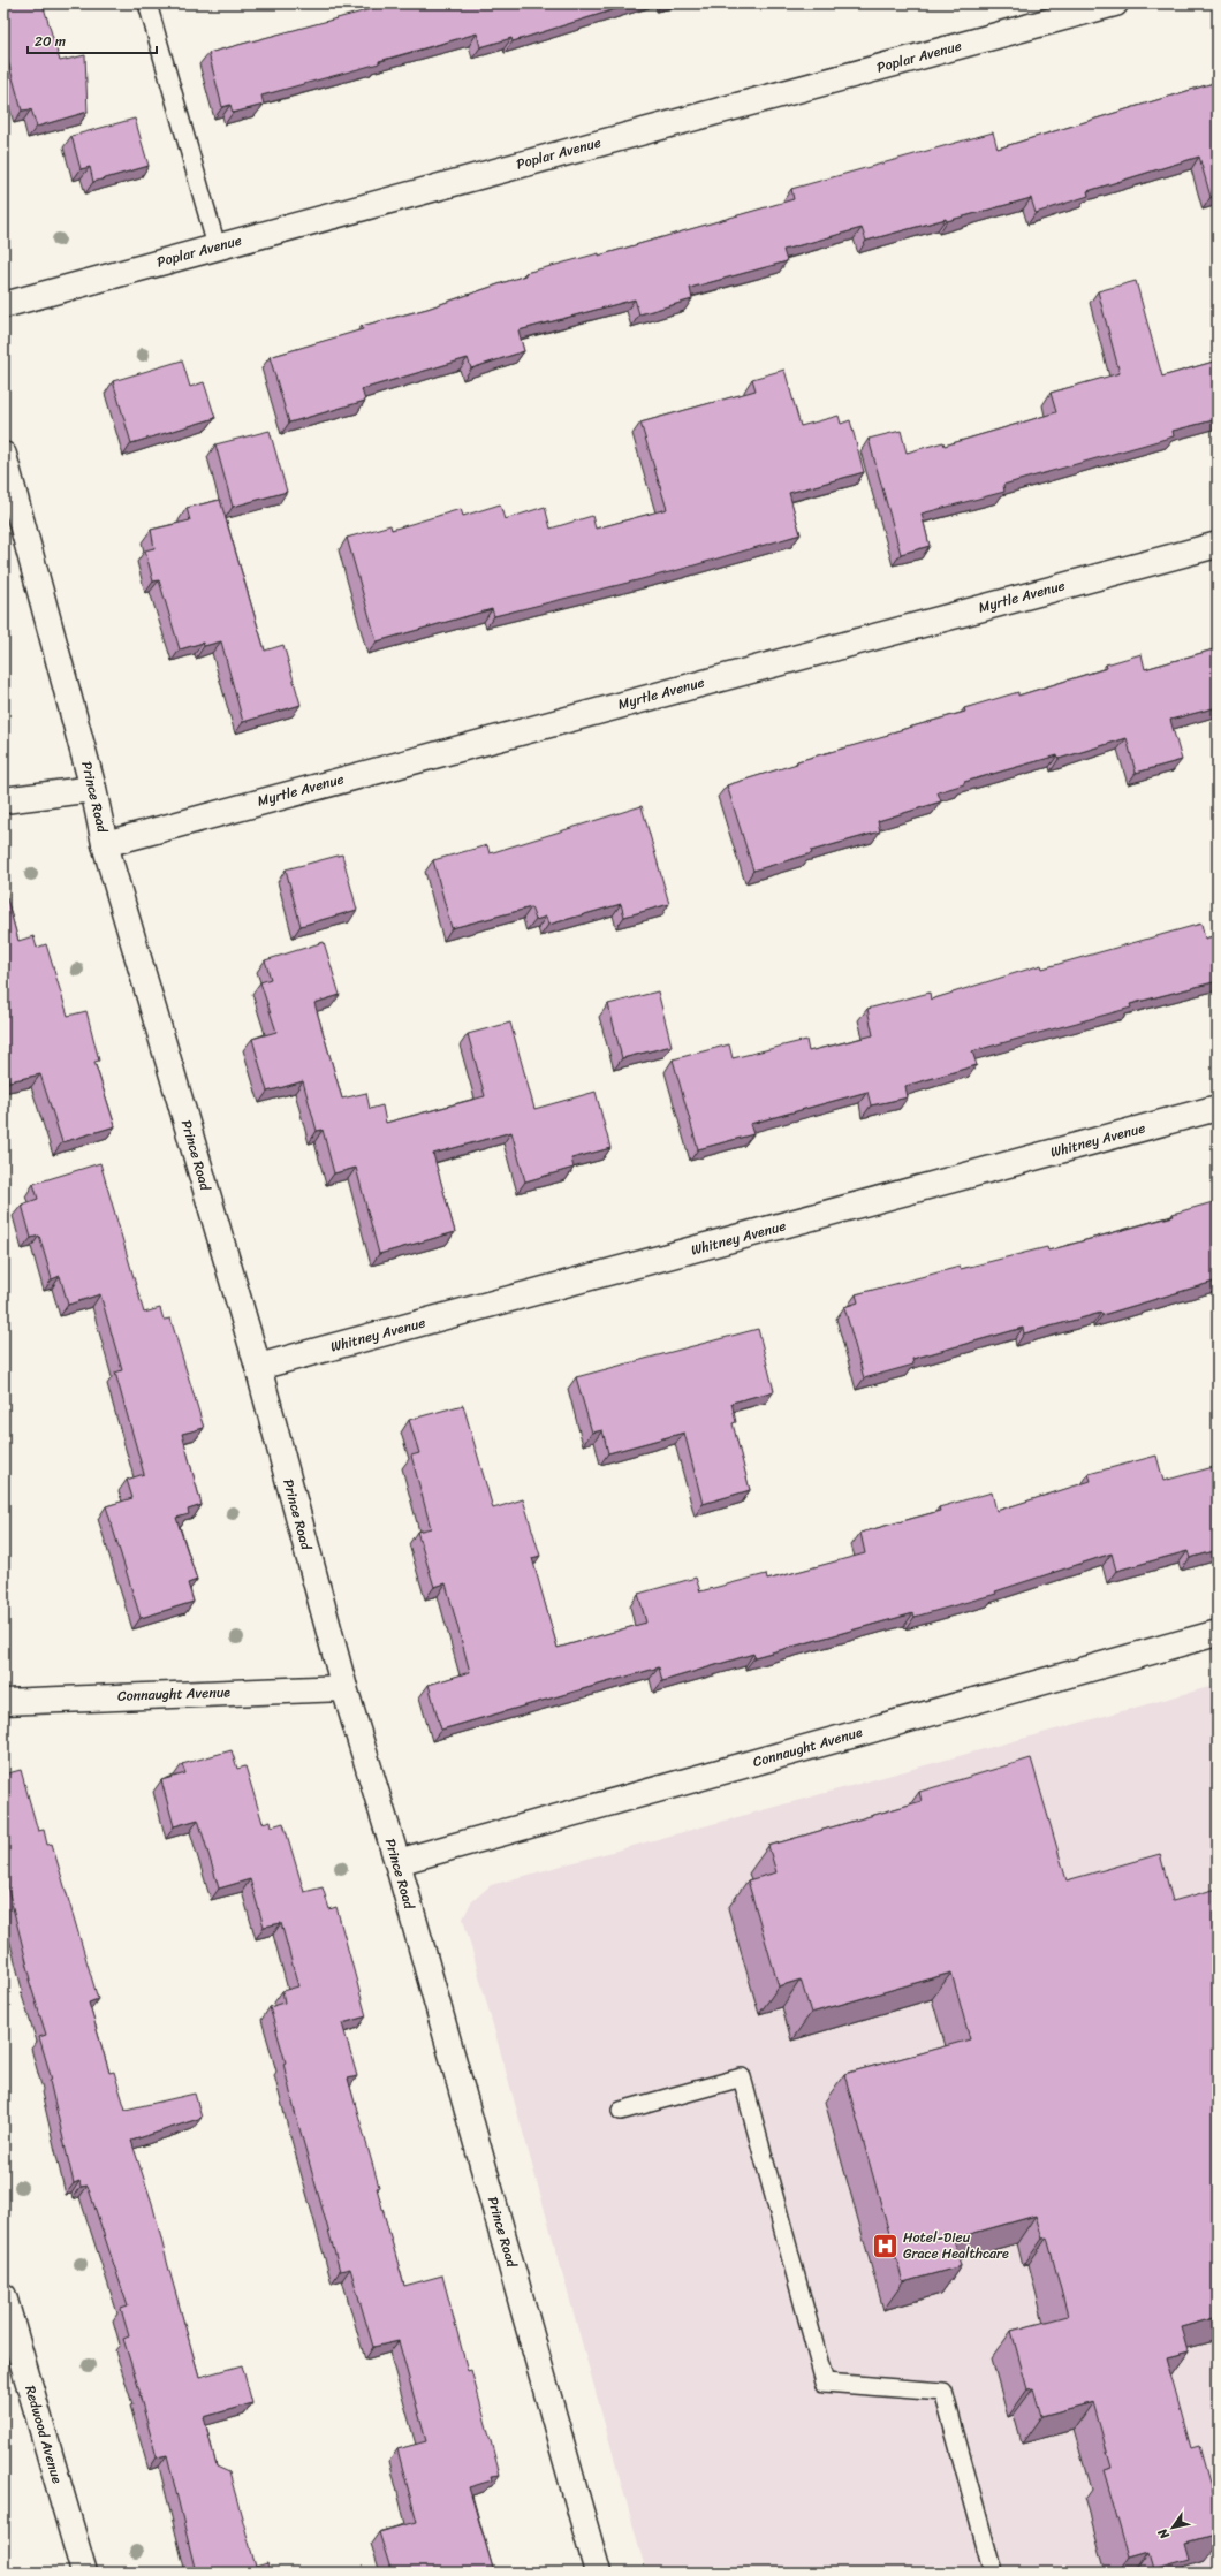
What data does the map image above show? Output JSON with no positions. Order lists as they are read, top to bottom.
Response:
{
  "streets": {
    "street": [
      "Poplar Avenue",
      "Myrtle Avenue",
      "Prince Road",
      "Whitney Avenue",
      "Connaught Avenue",
      "Redwood Avenue"
    ]
  },
  "crossings": [
    ["Myrtle Avenue", "Prince Road"],
    ["Prince Road", "Whitney Avenue"],
    ["Prince Road", "Connaught Avenue"]
  ],
  "places": {
    "hospital": ["Hotel-Dieu Grace Healthcare"]
  },
  "scale_bar": "20 m",
  "north": "bottom left"
}
